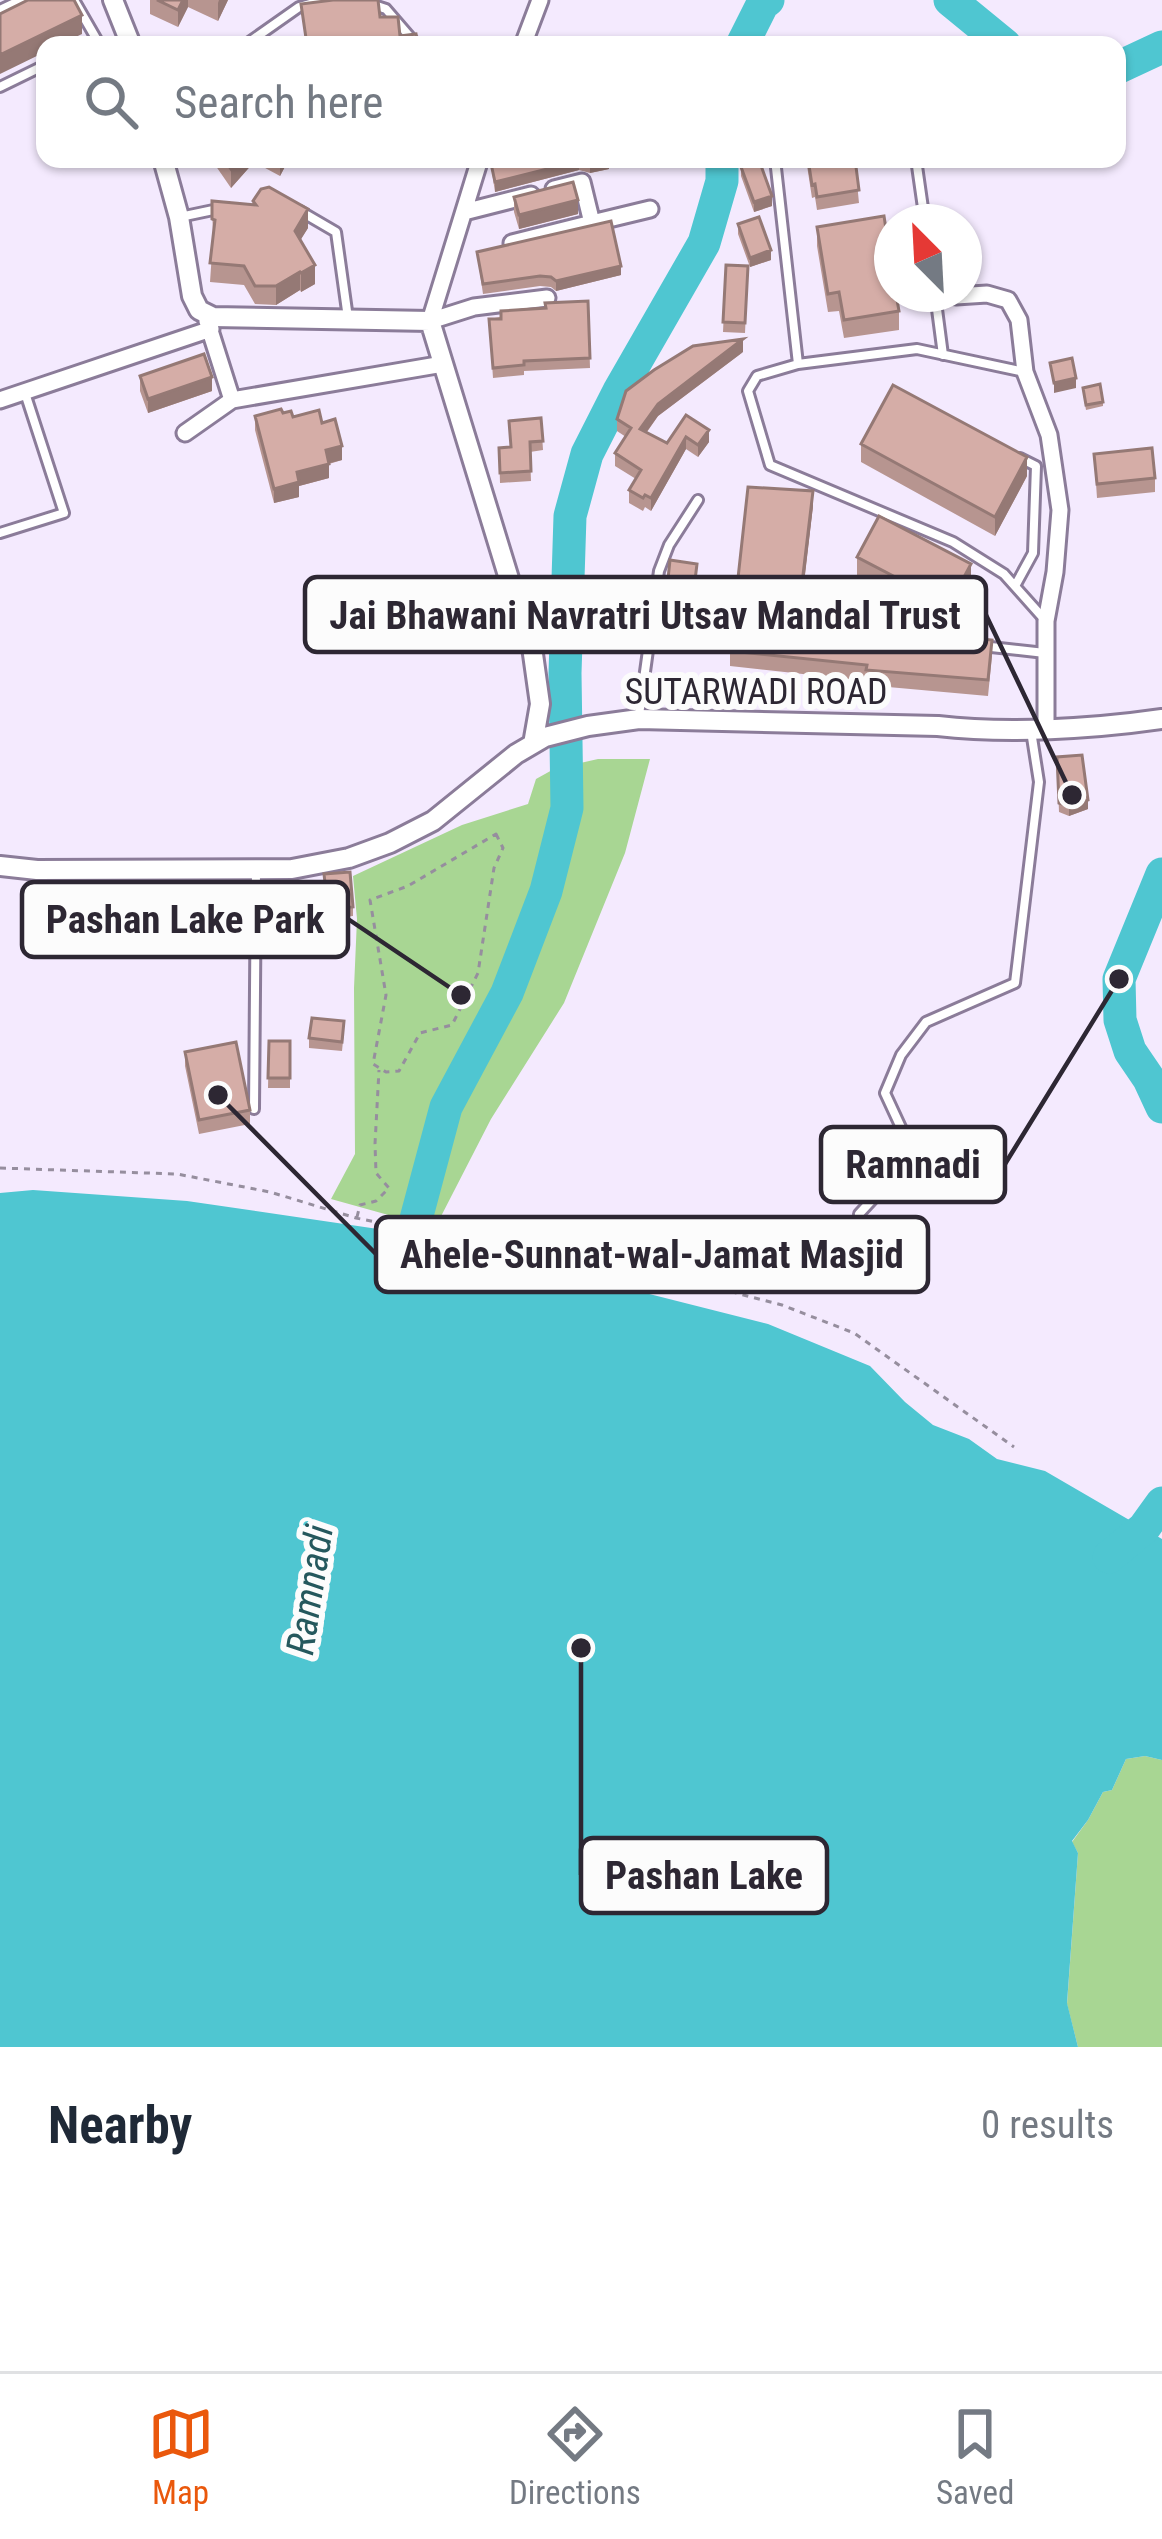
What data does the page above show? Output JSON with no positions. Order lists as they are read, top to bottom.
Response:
{
  "streets": {
    "street": ["SUTARWADI ROAD"]
  },
  "water": ["Ramnadi"],
  "places": [
    "Jai Bhawani Navratri Utsav Mandal Trust",
    "Ramnadi",
    "Pashan Lake Park",
    "Ahele-Sunnat-wal-Jamat Masjid",
    "Pashan Lake"
  ],
  "north": "top left",
  "page": {
    "search": "Search here",
    "heading": ["Nearby", "0 results"],
    "nav": ["Map", "Directions", "Saved"]
  }
}
